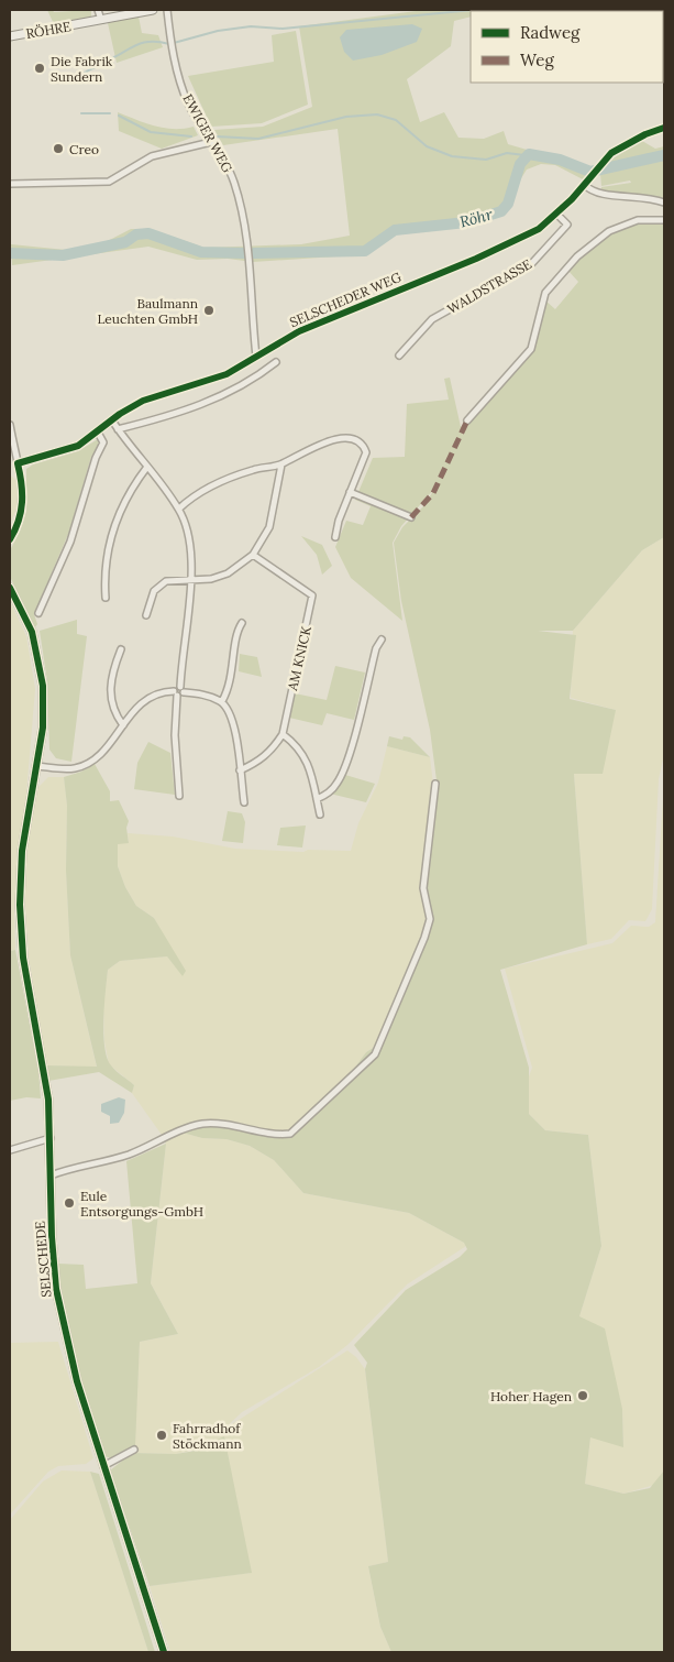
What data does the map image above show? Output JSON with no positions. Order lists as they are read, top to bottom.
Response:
{
  "streets": {
    "street": [
      "RÖHRE",
      "EWIGER WEG",
      "WALDSTRASSE",
      "SELSCHEDER WEG",
      "AM KNICK",
      "SELSCHEDE"
    ]
  },
  "crossings": [
    ["EWIGER WEG", "SELSCHEDER WEG"],
    ["WALDSTRASSE", "SELSCHEDER WEG"]
  ],
  "water": ["Röhr"],
  "places": [
    "Die Fabrik Sundern",
    "Creo",
    "Baulmann Leuchten GmbH",
    "Eule Entsorgungs-GmbH",
    "Hoher Hagen",
    "Fahrradhof Stöckmann"
  ],
  "legend": ["Radweg", "Weg"]
}
